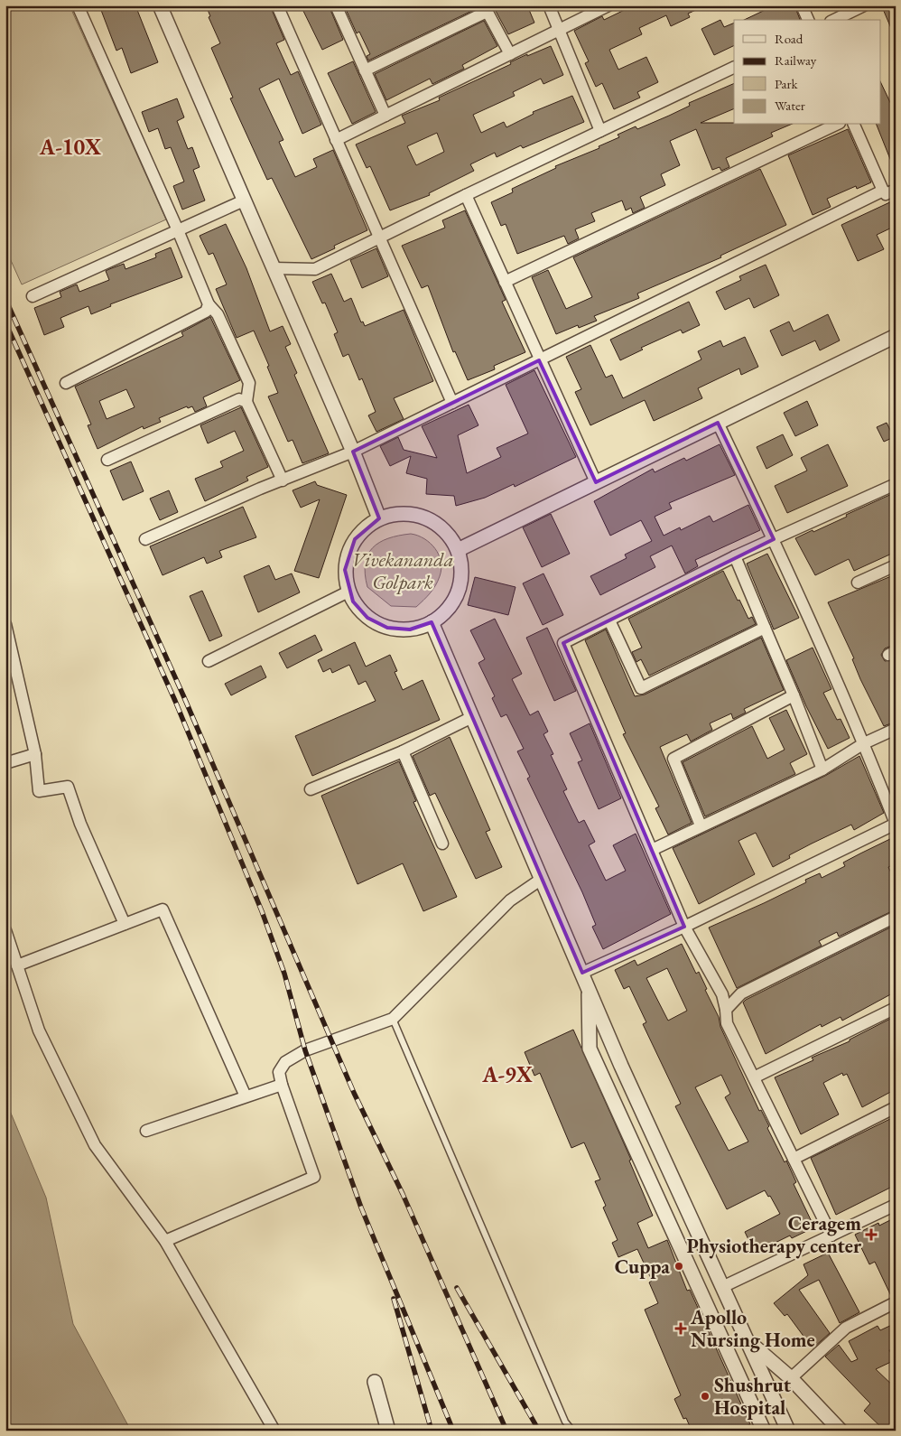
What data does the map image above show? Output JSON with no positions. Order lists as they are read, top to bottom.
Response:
{
  "districts": ["A-10X", "A-9X"],
  "parks": ["Vivekananda Golpark"],
  "places": {
    "health": ["Ceragem Physiotherapy center", "Apollo Nursing Home"],
    "other": ["Cuppa", "Shushrut Hospital"]
  },
  "legend": [
    "Road",
    "Railway",
    "Park",
    "Water"
  ]
}
